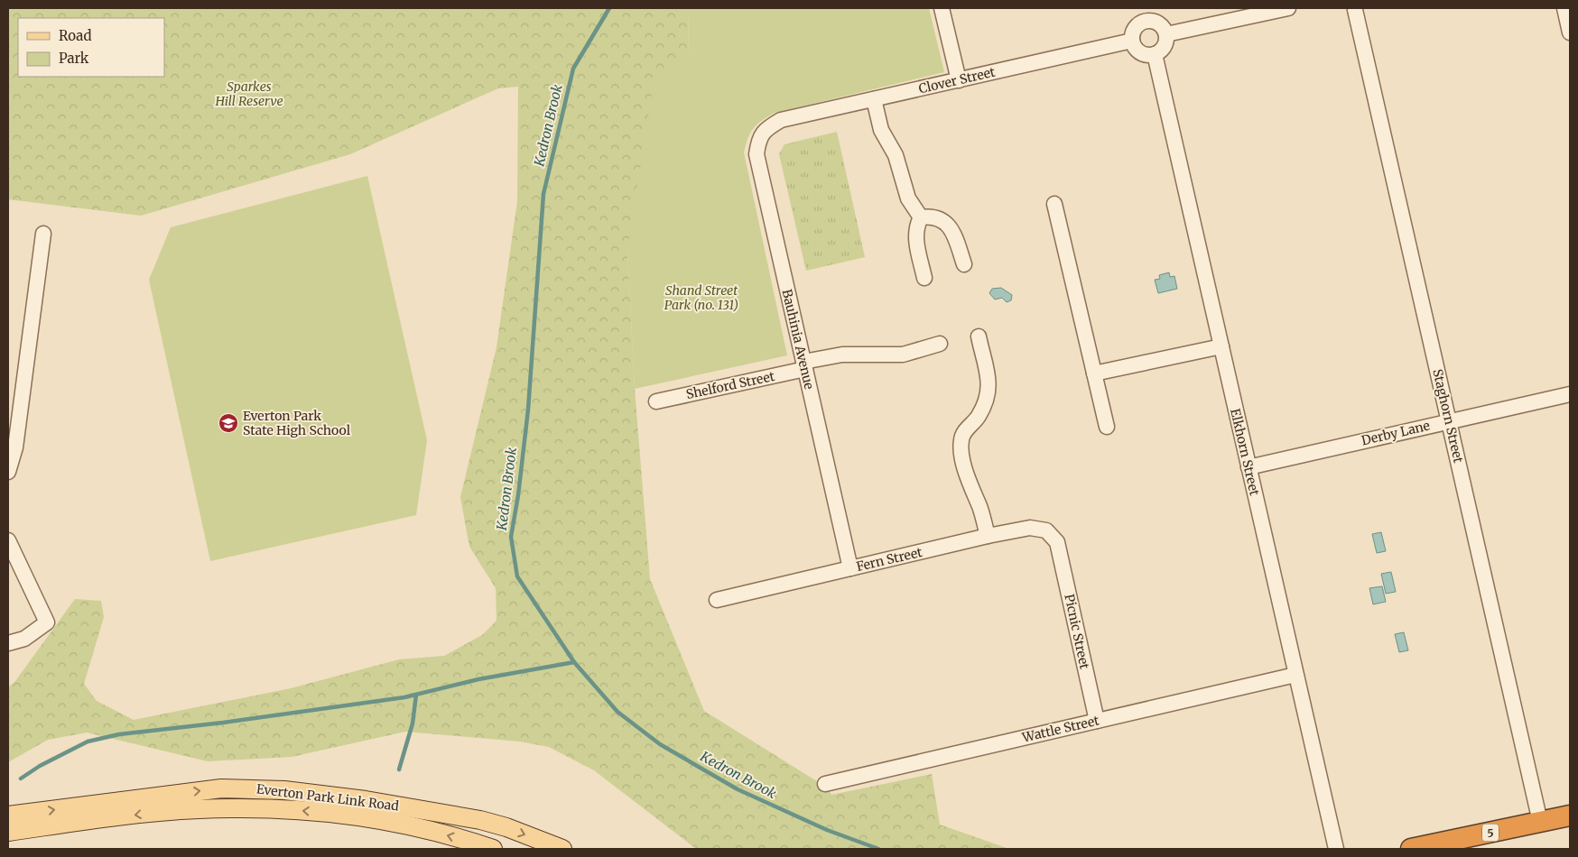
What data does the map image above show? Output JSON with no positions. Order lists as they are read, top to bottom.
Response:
{
  "streets": {
    "highway": ["5"],
    "main road": ["Everton Park Link Road"],
    "street": [
      "Clover Street",
      "Bauhinia Avenue",
      "Shelford Street",
      "Staghorn Street",
      "Derby Lane",
      "Elkhorn Street",
      "Fern Street",
      "Picnic Street",
      "Wattle Street"
    ]
  },
  "crossings": [
    ["Clover Street", "Bauhinia Avenue"],
    ["Clover Street", "Elkhorn Street"],
    ["Bauhinia Avenue", "Shelford Street"],
    ["Bauhinia Avenue", "Fern Street"],
    ["Staghorn Street", "Derby Lane"],
    ["Staghorn Street", "5"],
    ["Derby Lane", "Elkhorn Street"],
    ["Elkhorn Street", "Wattle Street"],
    ["Fern Street", "Picnic Street"],
    ["Picnic Street", "Wattle Street"]
  ],
  "water": ["Kedron Brook"],
  "parks": ["Sparkes Hill Reserve", "Shand Street Park (no. 131)"],
  "places": {
    "school or university": ["Everton Park State High School"]
  },
  "legend": ["Road", "Park"]
}
